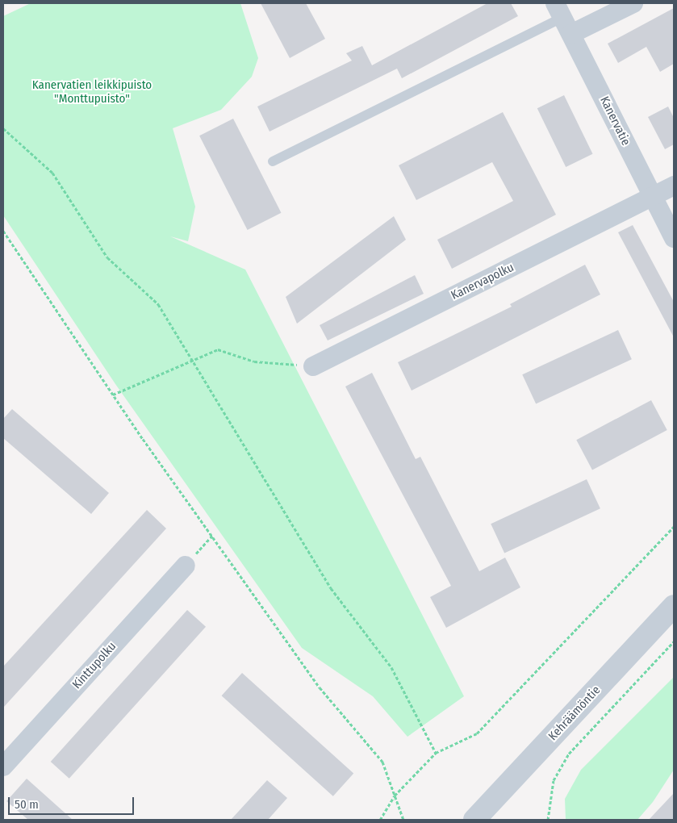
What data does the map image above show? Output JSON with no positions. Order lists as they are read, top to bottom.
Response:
{
  "streets": {
    "street": [
      "Kanervatie",
      "Kanervapolku",
      "Kinttupolku",
      "Kehräämöntie"
    ]
  },
  "crossings": [
    ["Kanervatie", "Kanervapolku"]
  ],
  "parks": ["Kanervatien leikkipuisto \"Monttupuisto\""],
  "scale_bar": "50 m"
}
